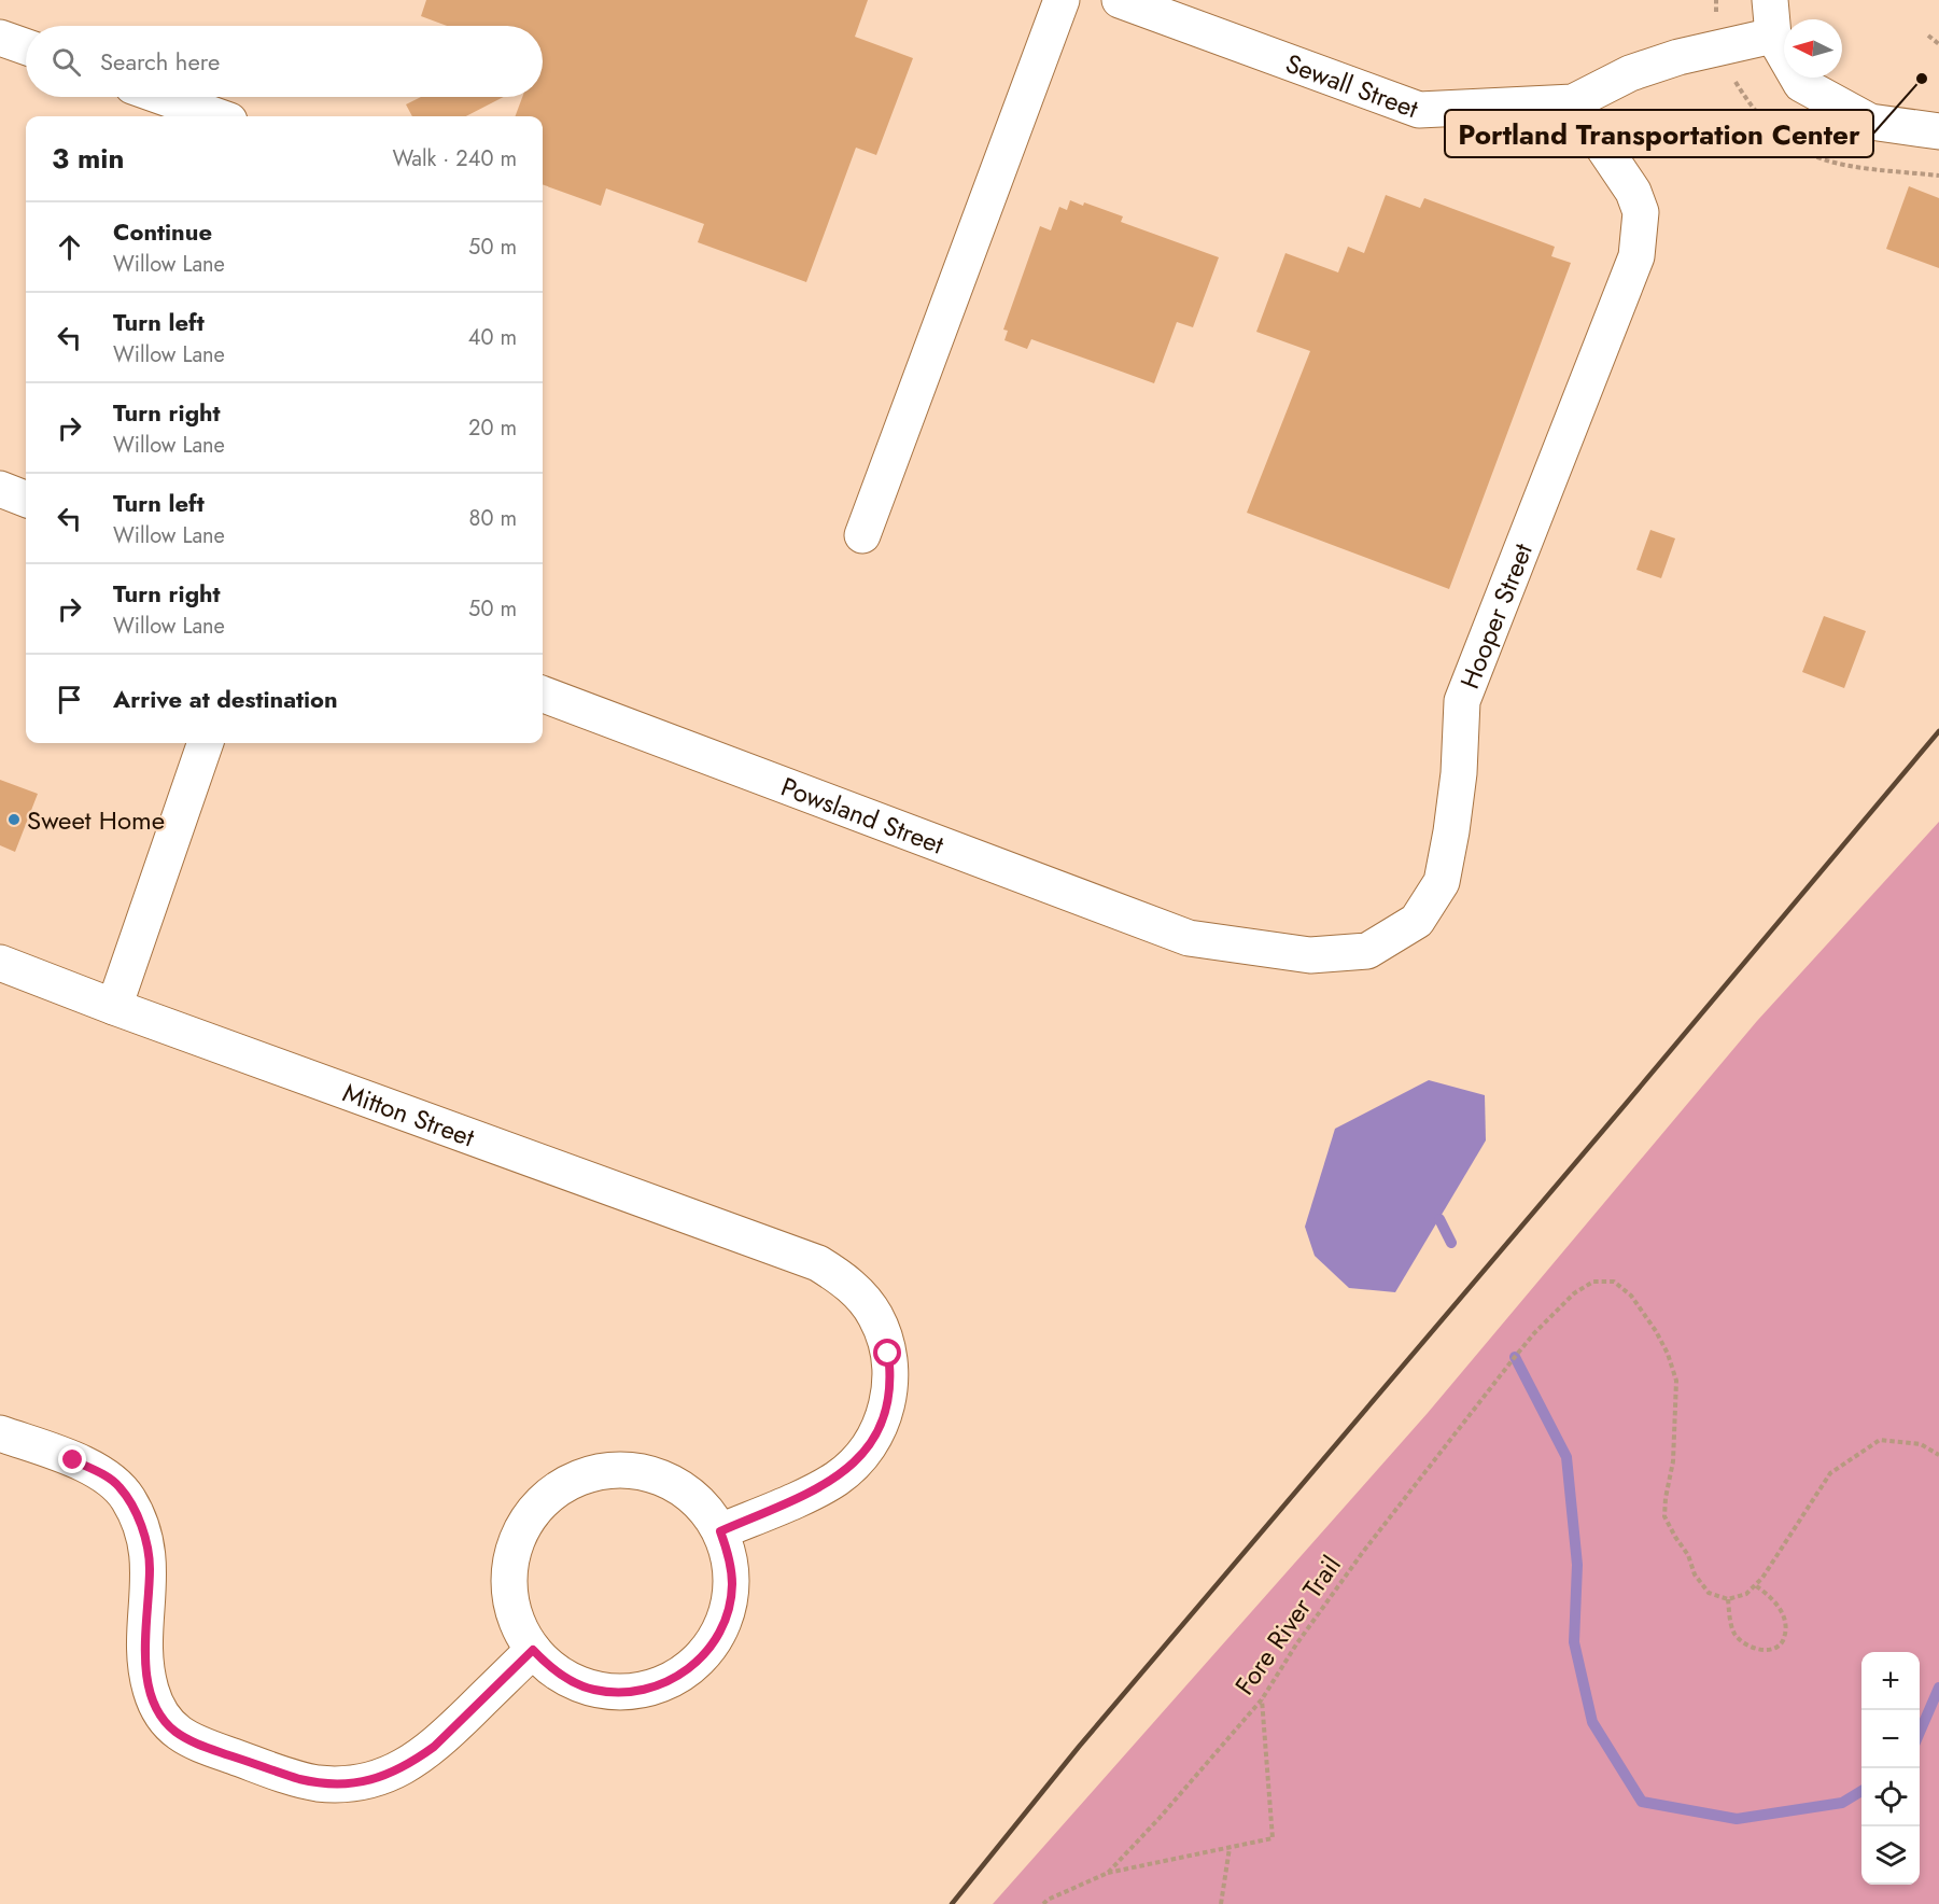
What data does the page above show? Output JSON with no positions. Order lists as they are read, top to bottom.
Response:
{
  "streets": {
    "street": [
      "Sewall Street",
      "Hooper Street",
      "Powsland Street",
      "Mitton Street"
    ],
    "path": ["Fore River Trail"]
  },
  "crossings": [
    ["Sewall Street", "Hooper Street"],
    ["Hooper Street", "Powsland Street"]
  ],
  "places": ["Portland Transportation Center", "Sweet Home"],
  "north": "left",
  "page": {
    "search": "Search here",
    "heading": ["3 min", "Walk · 240 m"],
    "list": [
      ["Continue", "Willow Lane", "50 m"],
      ["Turn left", "Willow Lane", "40 m"],
      ["Turn right", "Willow Lane", "20 m"],
      ["Turn left", "Willow Lane", "80 m"],
      ["Turn right", "Willow Lane", "50 m"],
      "Arrive at destination"
    ],
    "map_buttons": ["+", "−"]
  }
}
